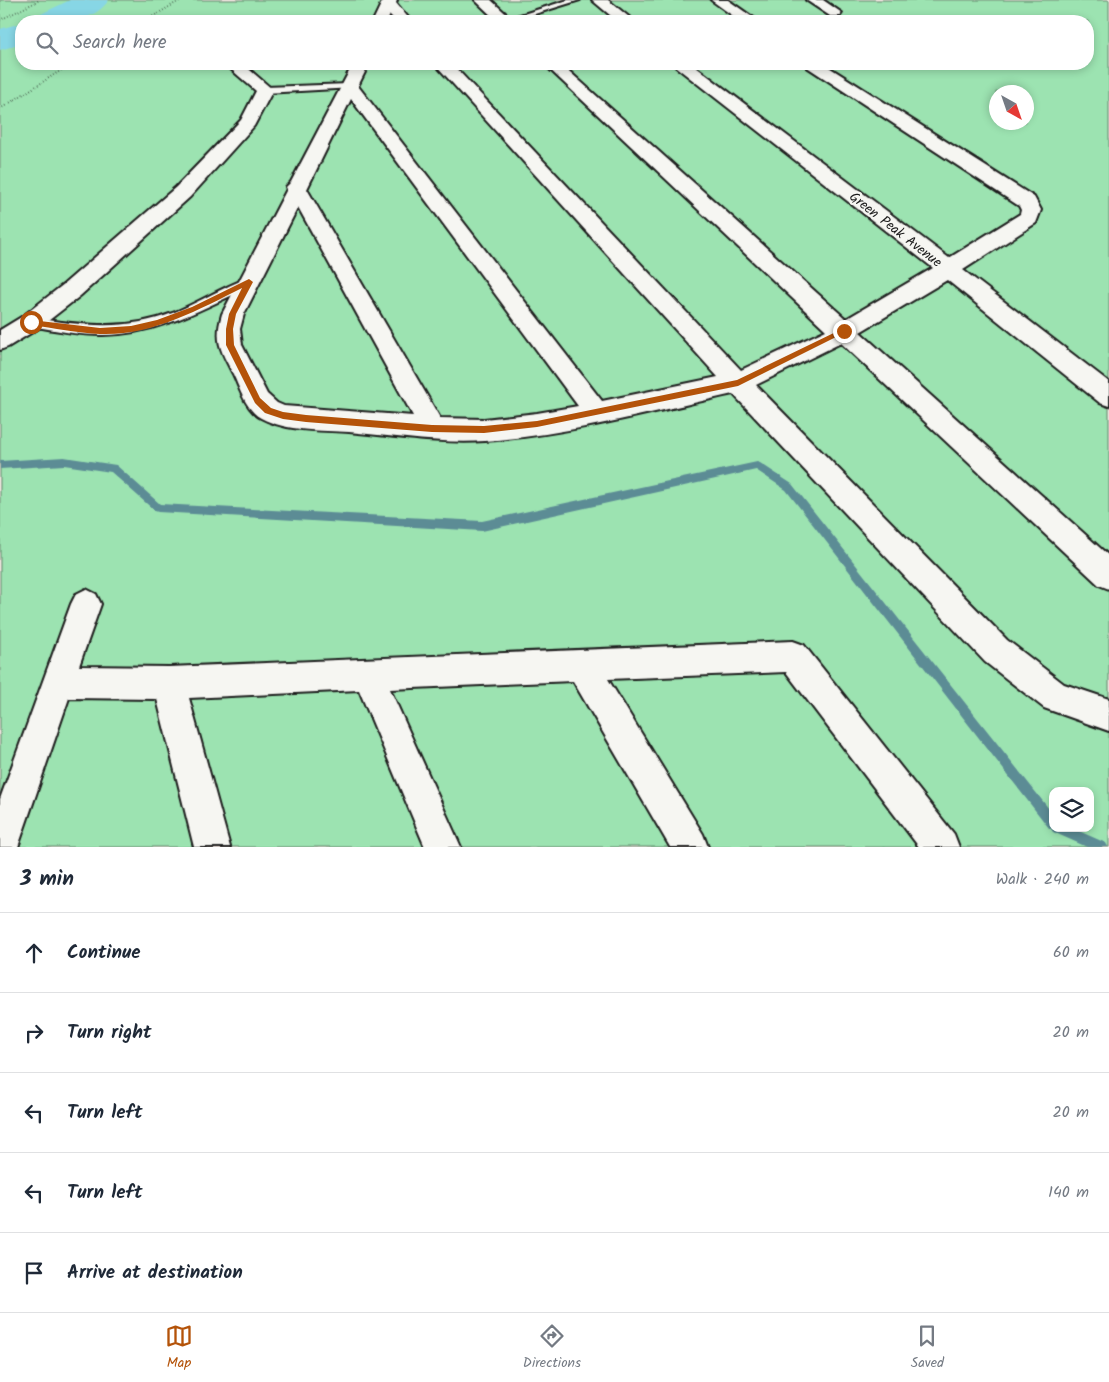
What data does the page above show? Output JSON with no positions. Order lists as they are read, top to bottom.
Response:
{
  "streets": {
    "street": ["Green Peak Avenue"]
  },
  "north": "bottom right",
  "page": {
    "search": "Search here",
    "heading": ["3 min", "Walk · 240 m"],
    "list": [
      ["Continue", "60 m"],
      ["Turn right", "20 m"],
      ["Turn left", "20 m"],
      ["Turn left", "140 m"],
      "Arrive at destination"
    ],
    "nav": ["Map", "Directions", "Saved"]
  }
}
